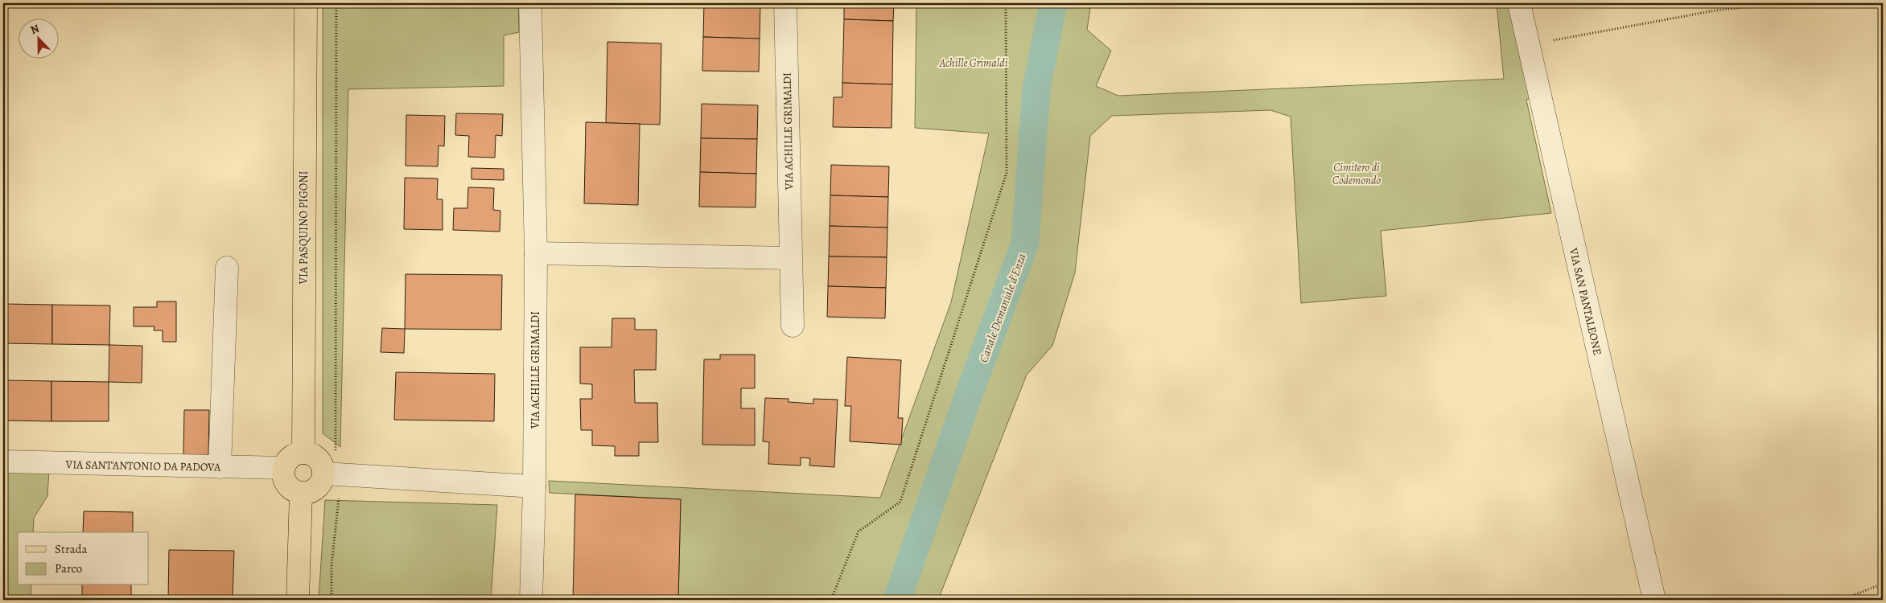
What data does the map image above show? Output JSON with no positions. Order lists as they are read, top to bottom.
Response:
{
  "streets": {
    "main road": ["VIA PASQUINO PIGONI"],
    "street": ["VIA ACHILLE GRIMALDI", "VIA SAN PANTALEONE", "VIA SANT'ANTONIO DA PADOVA"]
  },
  "crossings": [
    ["VIA PASQUINO PIGONI", "VIA SANT'ANTONIO DA PADOVA"]
  ],
  "water": ["Canale Demaniale d'Enza"],
  "parks": ["Achille Grimaldi", "Cimitero di Codemondo"],
  "legend": ["Strada", "Parco"],
  "north": "top"
}
